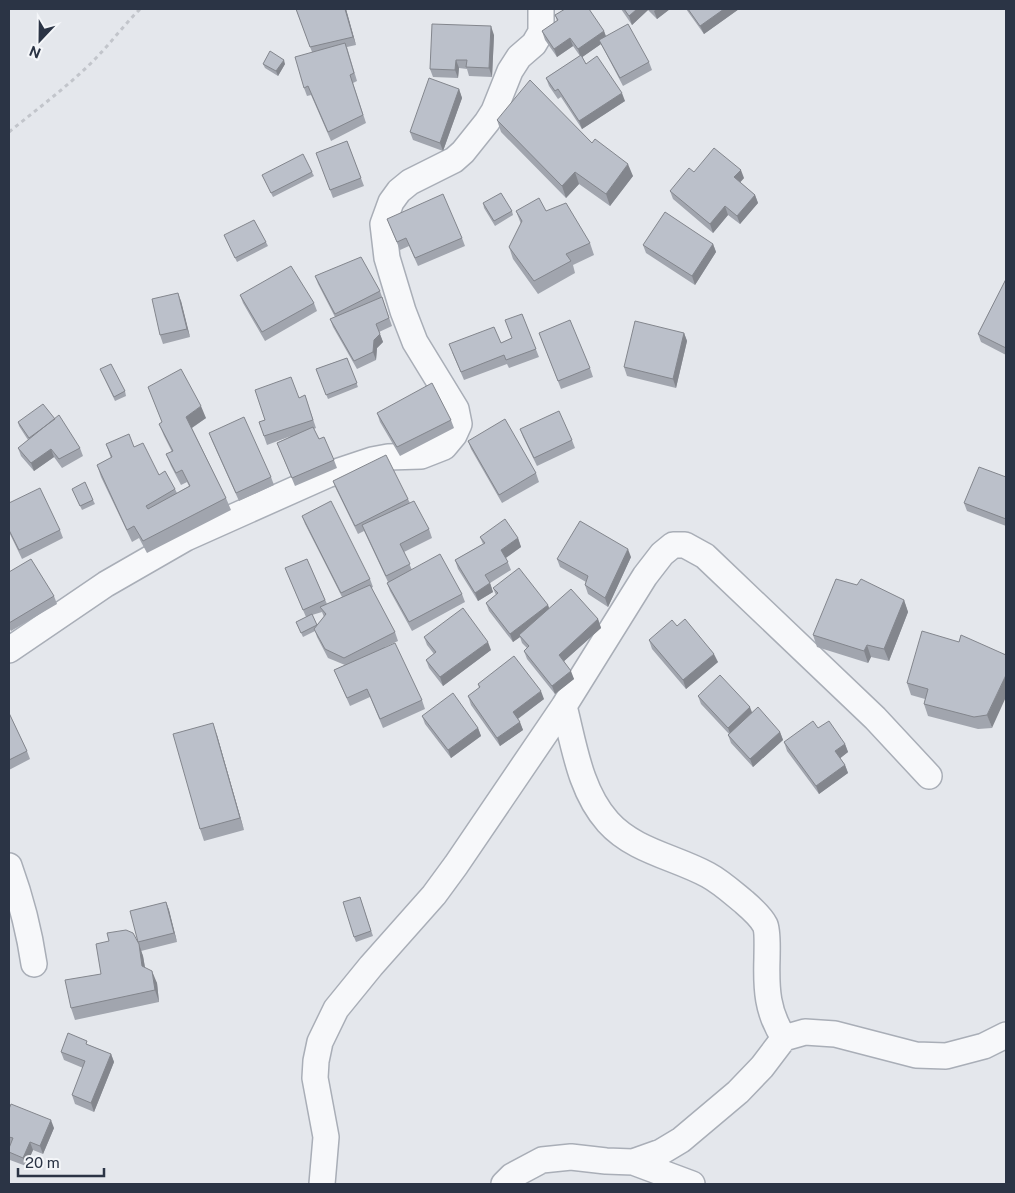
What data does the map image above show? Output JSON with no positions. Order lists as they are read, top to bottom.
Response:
{
  "scale_bar": "20 m",
  "north": "bottom"
}
